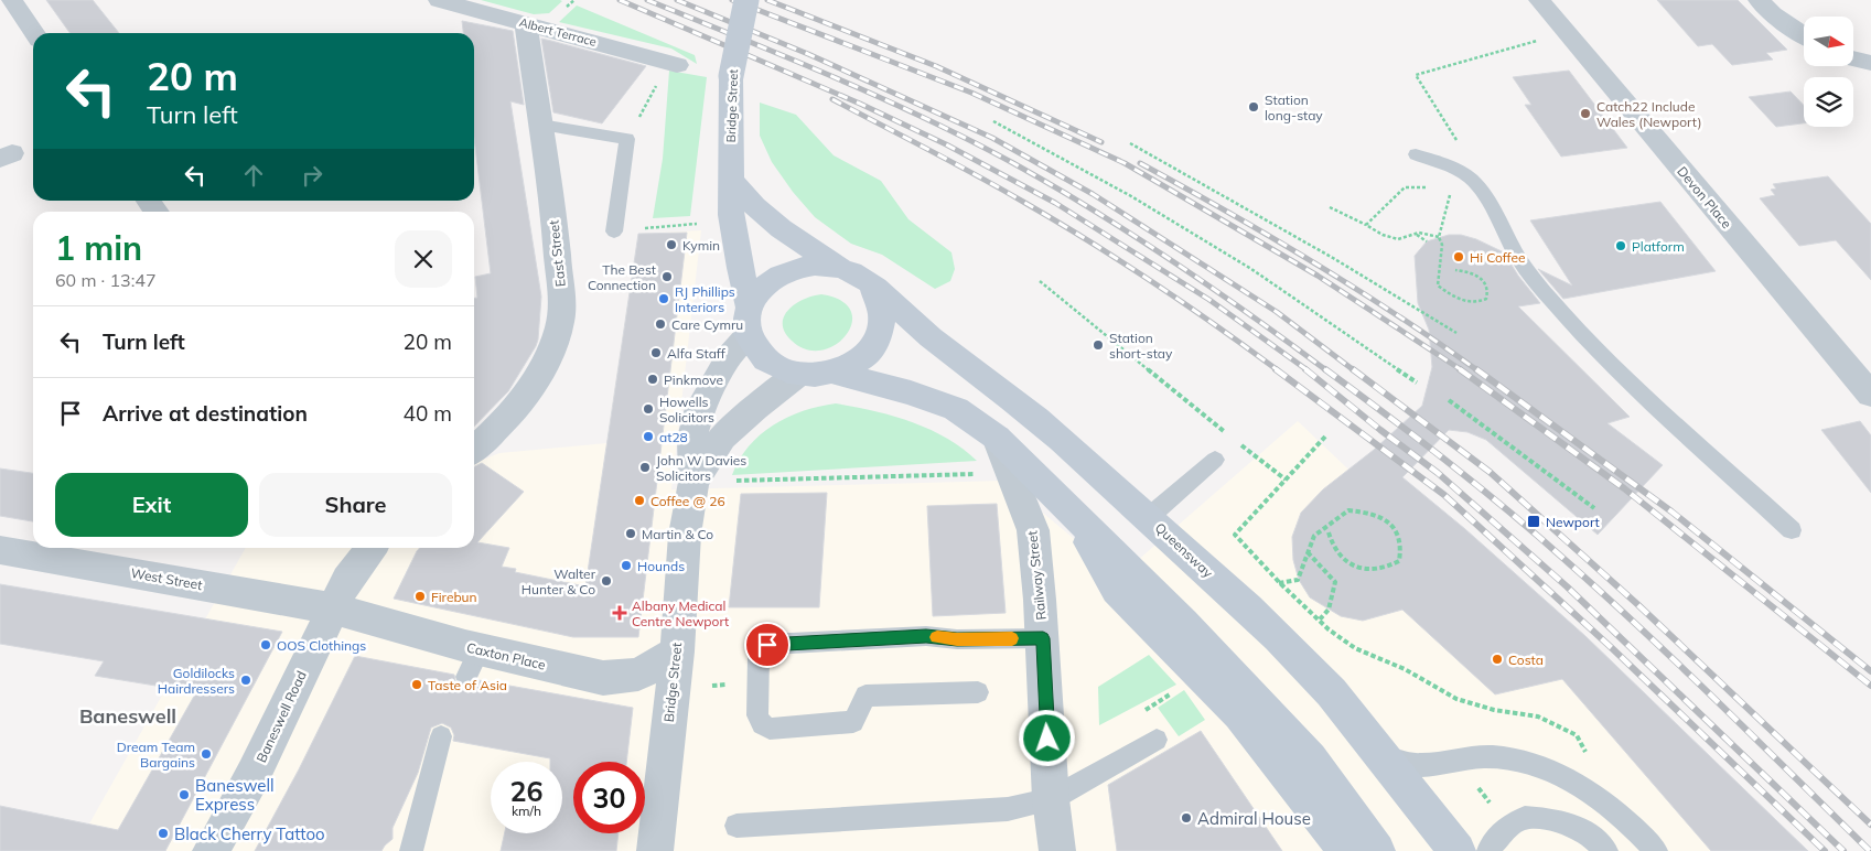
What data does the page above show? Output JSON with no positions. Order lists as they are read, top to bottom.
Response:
{
  "streets": {
    "main road": ["Bridge Street", "Queensway"],
    "street": [
      "Albert Terrace",
      "Devon Place",
      "East Street",
      "Railway Street",
      "West Street",
      "Caxton Place",
      "Baneswell Road"
    ]
  },
  "crossings": [
    ["Albert Terrace", "East Street"],
    ["Bridge Street", "Queensway"],
    ["Bridge Street", "Caxton Place"],
    ["West Street", "Caxton Place"],
    ["West Street", "Baneswell Road"],
    ["Caxton Place", "Baneswell Road"]
  ],
  "districts": ["Baneswell"],
  "places": {
    "other": [
      "Station long-stay",
      "Catch22 Include Wales (Newport)",
      "Kymin",
      "Platform",
      "Hi Coffee",
      "The Best Connection",
      "RJ Phillips Interiors",
      "Care Cymru",
      "Station short-stay",
      "Alfa Staff",
      "Pinkmove",
      "Howells Solicitors",
      "at28",
      "John W Davies Solicitors",
      "Coffee @ 26",
      "Martin & Co",
      "Hounds",
      "Walter Hunter & Co",
      "Firebun",
      "OOS Clothings",
      "Costa",
      "Goldilocks Hairdressers",
      "Taste of Asia",
      "Dream Team Bargains",
      "Baneswell Express",
      "Admiral House",
      "Black Cherry Tattoo"
    ],
    "transit": ["Newport"],
    "health": ["Albany Medical Centre Newport"]
  },
  "north": "right",
  "page": {
    "turn": ["20 m", "Turn left"],
    "heading": ["1 min", "60 m · 13:47"],
    "list": [
      {
        "name": "Turn left",
        "value": "20 m"
      },
      {
        "name": "Arrive at destination",
        "value": "40 m"
      }
    ],
    "buttons": ["Exit", "Share"],
    "speed": "26 km/h",
    "limit": "30"
  }
}
